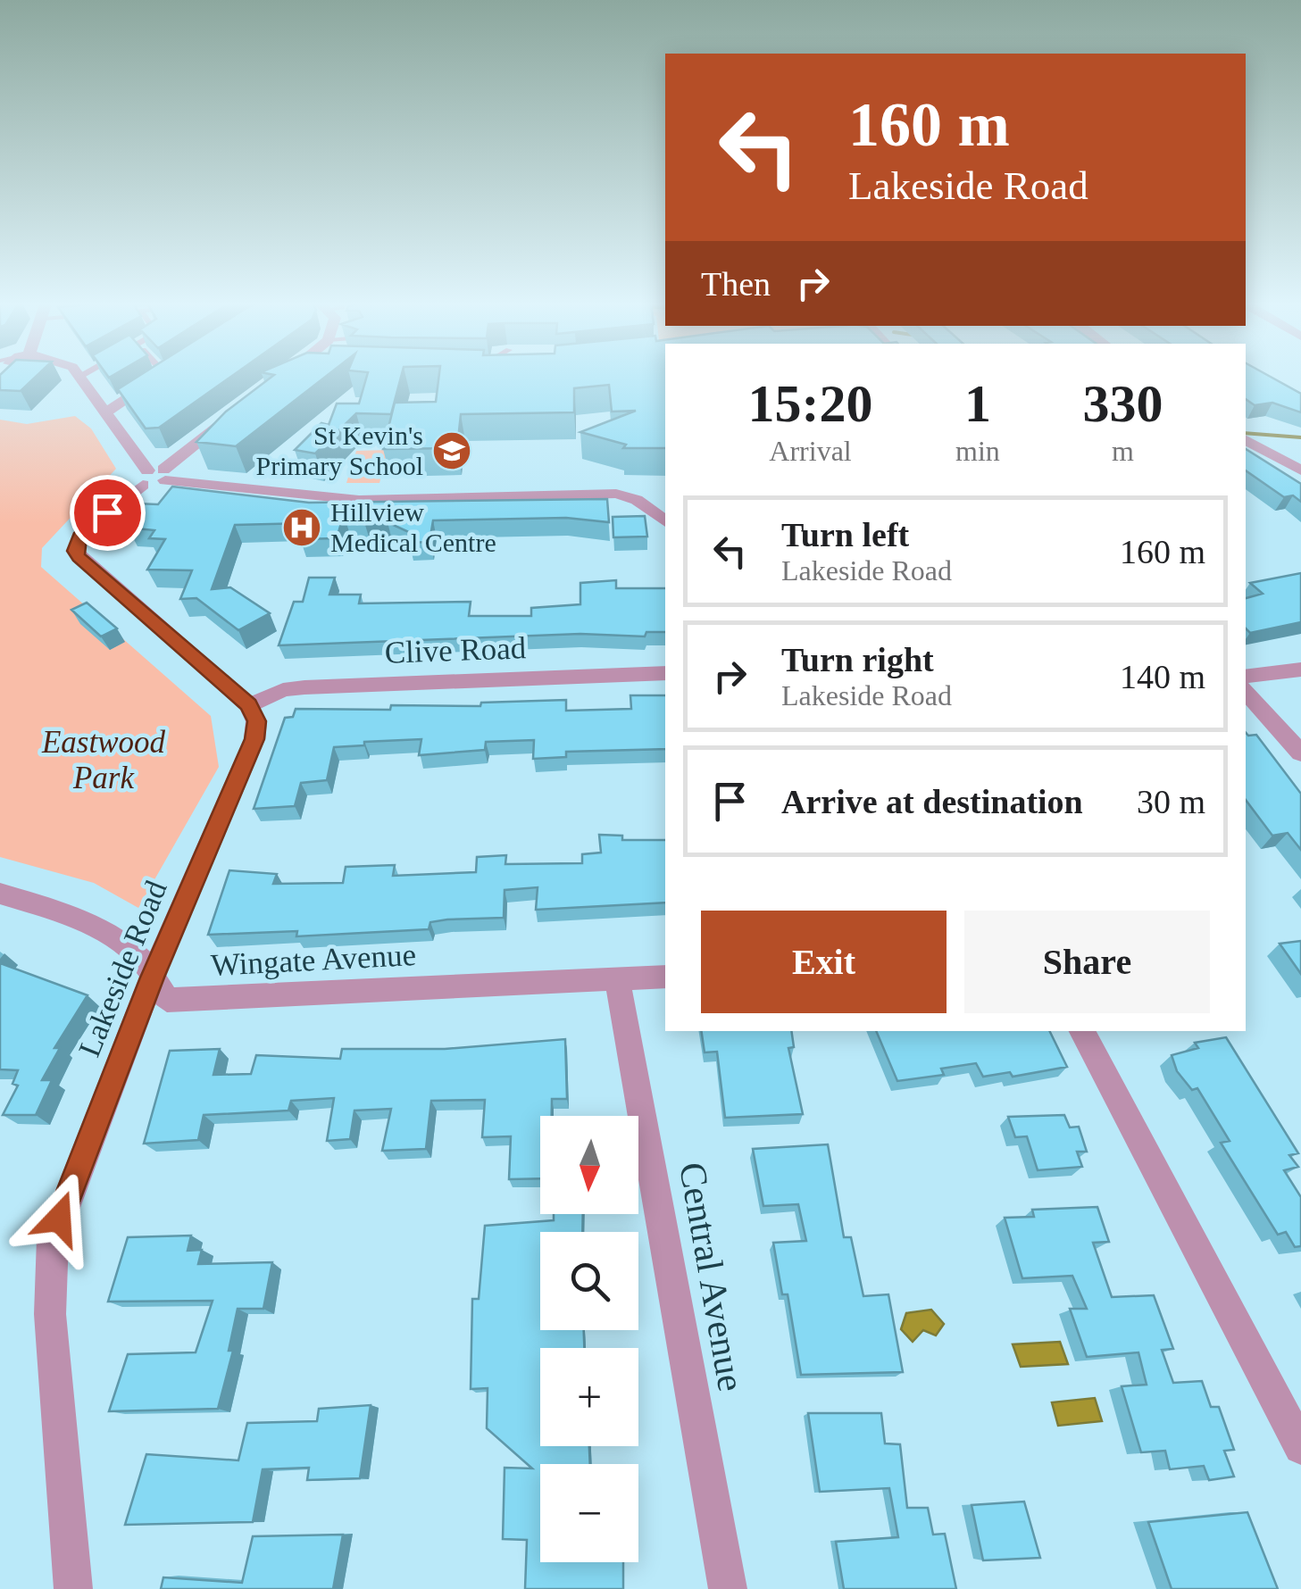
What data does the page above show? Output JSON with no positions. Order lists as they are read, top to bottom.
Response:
{
  "streets": {
    "street": [
      "Clive Road",
      "Wingate Avenue",
      "Lakeside Road",
      "Central Avenue"
    ]
  },
  "crossings": [
    ["Clive Road", "Lakeside Road"],
    ["Wingate Avenue", "Lakeside Road"],
    ["Wingate Avenue", "Central Avenue"]
  ],
  "parks": ["Eastwood Park"],
  "places": {
    "school or university": ["St Kevin's Primary School"],
    "hospital": ["Hillview Medical Centre"]
  },
  "north": "bottom",
  "page": {
    "turn": ["160 m", "Lakeside Road"],
    "then": "Then",
    "eta": [
      "15:20",
      "Arrival",
      "1",
      "min",
      "330",
      "m"
    ],
    "list": [
      {
        "name": "Turn left",
        "note": "Lakeside Road",
        "value": "160 m"
      },
      {
        "name": "Turn right",
        "note": "Lakeside Road",
        "value": "140 m"
      },
      {
        "name": "Arrive at destination",
        "value": "30 m"
      }
    ],
    "buttons": ["Exit", "Share"],
    "map_buttons": ["+", "−"]
  }
}
